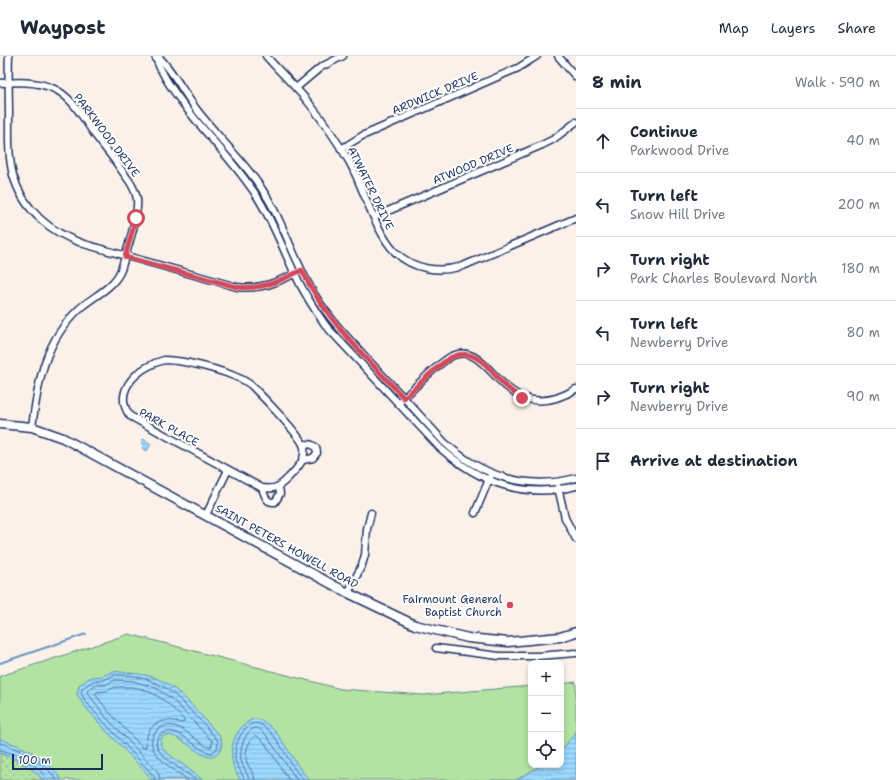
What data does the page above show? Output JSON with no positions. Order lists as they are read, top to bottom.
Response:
{
  "streets": {
    "main road": ["SAINT PETERS HOWELL ROAD"],
    "street": [
      "ARDWICK DRIVE",
      "PARKWOOD DRIVE",
      "ATWOOD DRIVE",
      "ATWATER DRIVE",
      "PARK PLACE"
    ]
  },
  "crossings": [
    ["ARDWICK DRIVE", "ATWATER DRIVE"],
    ["PARKWOOD DRIVE", "SAINT PETERS HOWELL ROAD"],
    ["ATWOOD DRIVE", "ATWATER DRIVE"]
  ],
  "places": ["Fairmount General Baptist Church"],
  "scale_bar": "100 m",
  "page": {
    "header": "Waypost",
    "nav": ["Map", "Layers", "Share"],
    "heading": ["8 min", "Walk · 590 m"],
    "list": [
      ["Continue", "Parkwood Drive", "40 m"],
      ["Turn left", "Snow Hill Drive", "200 m"],
      ["Turn right", "Park Charles Boulevard North", "180 m"],
      ["Turn left", "Newberry Drive", "80 m"],
      ["Turn right", "Newberry Drive", "90 m"],
      "Arrive at destination"
    ],
    "map_buttons": ["+", "−"],
    "scale": "100 m"
  }
}
